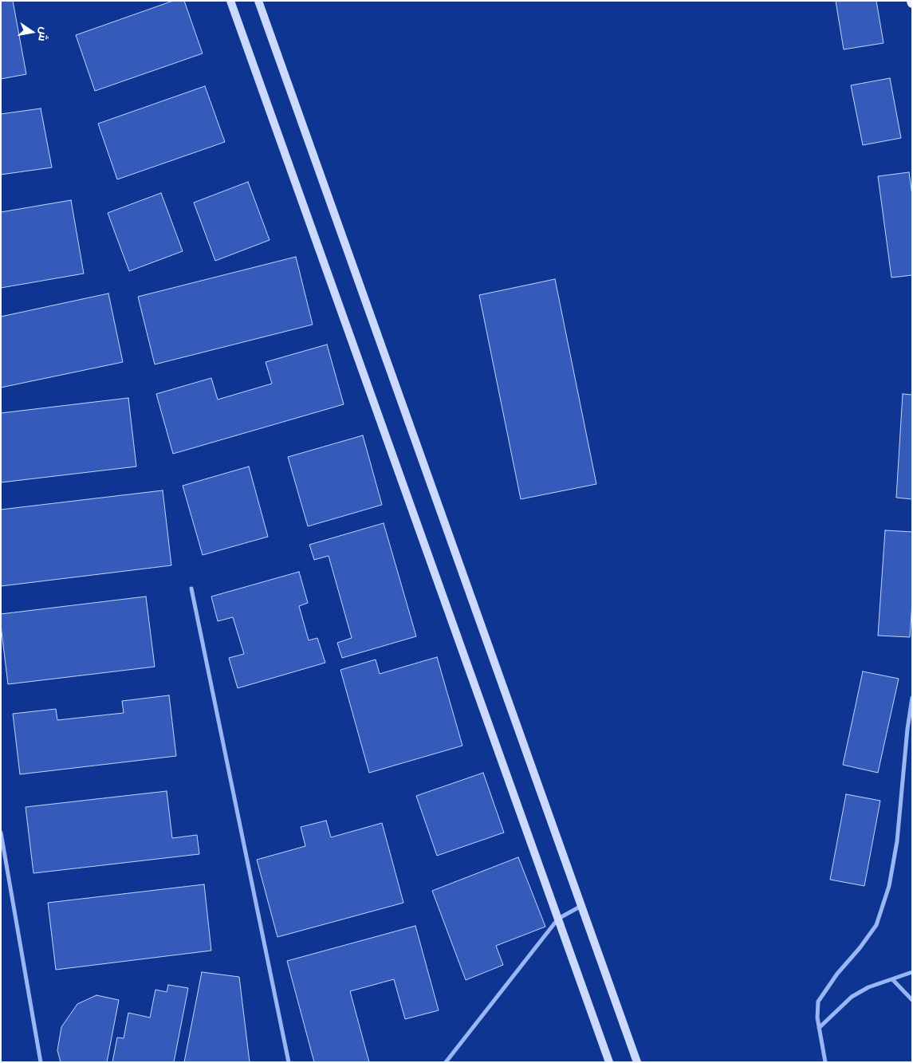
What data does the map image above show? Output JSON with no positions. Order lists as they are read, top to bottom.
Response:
{
  "north": "right"
}
